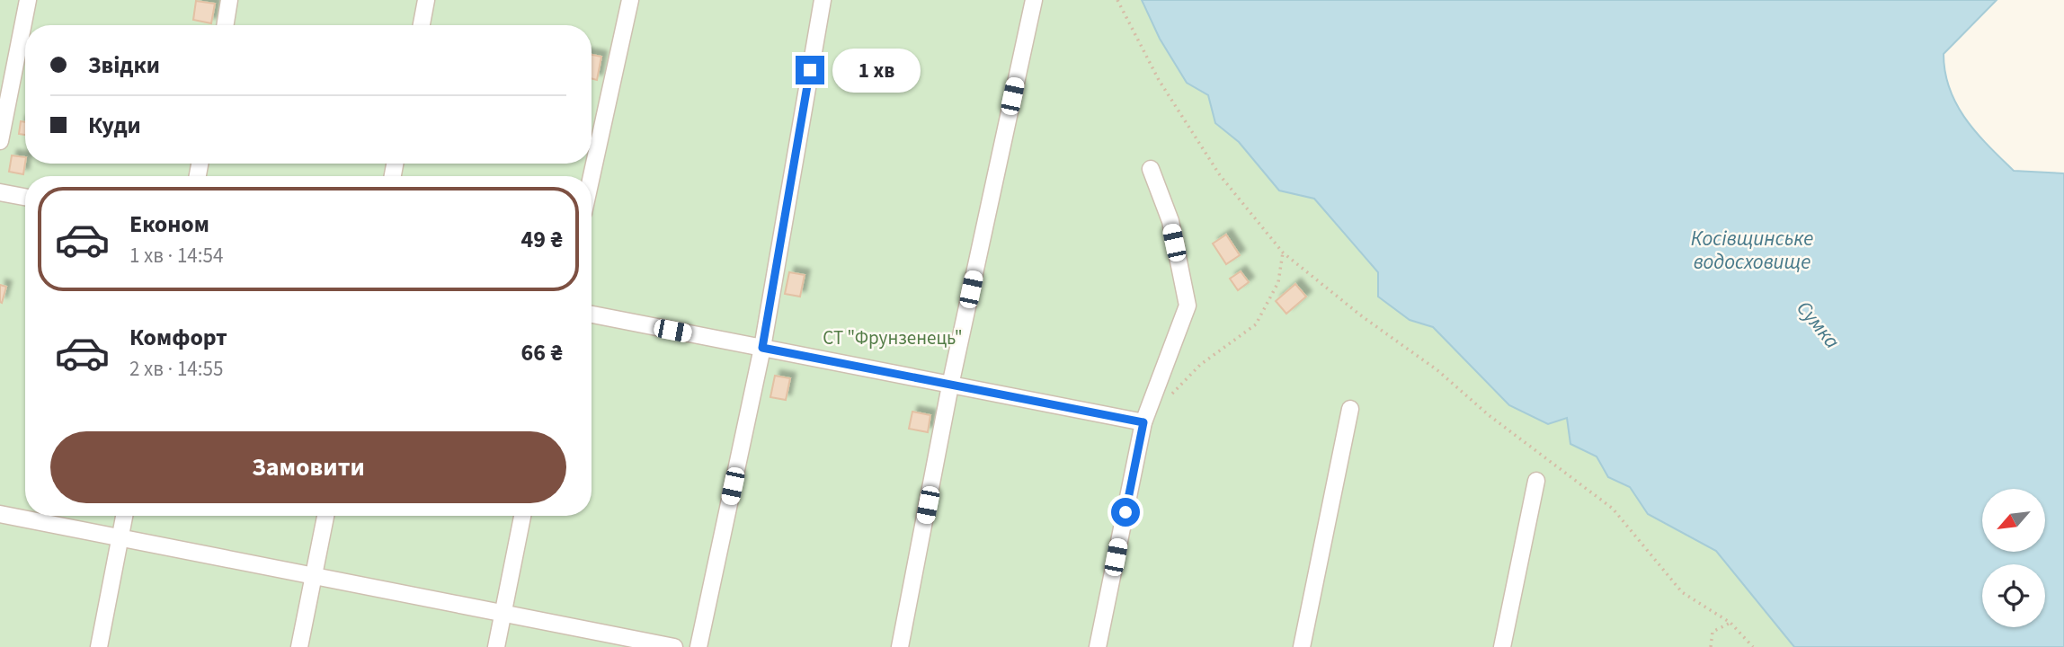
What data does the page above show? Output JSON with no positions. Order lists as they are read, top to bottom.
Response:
{
  "water": ["Косівщинське водосховище", "Сумка"],
  "parks": ["СТ \"Фрунзенець\""],
  "north": "bottom left",
  "page": {
    "banner": ["Звідки", "Куди"],
    "bubble": "1 хв",
    "list": [
      {
        "name": "Економ",
        "note": "1 хв · 14:54",
        "value": "49 ₴"
      },
      {
        "name": "Комфорт",
        "note": "2 хв · 14:55",
        "value": "66 ₴"
      }
    ],
    "buttons": "Замовити"
  }
}
